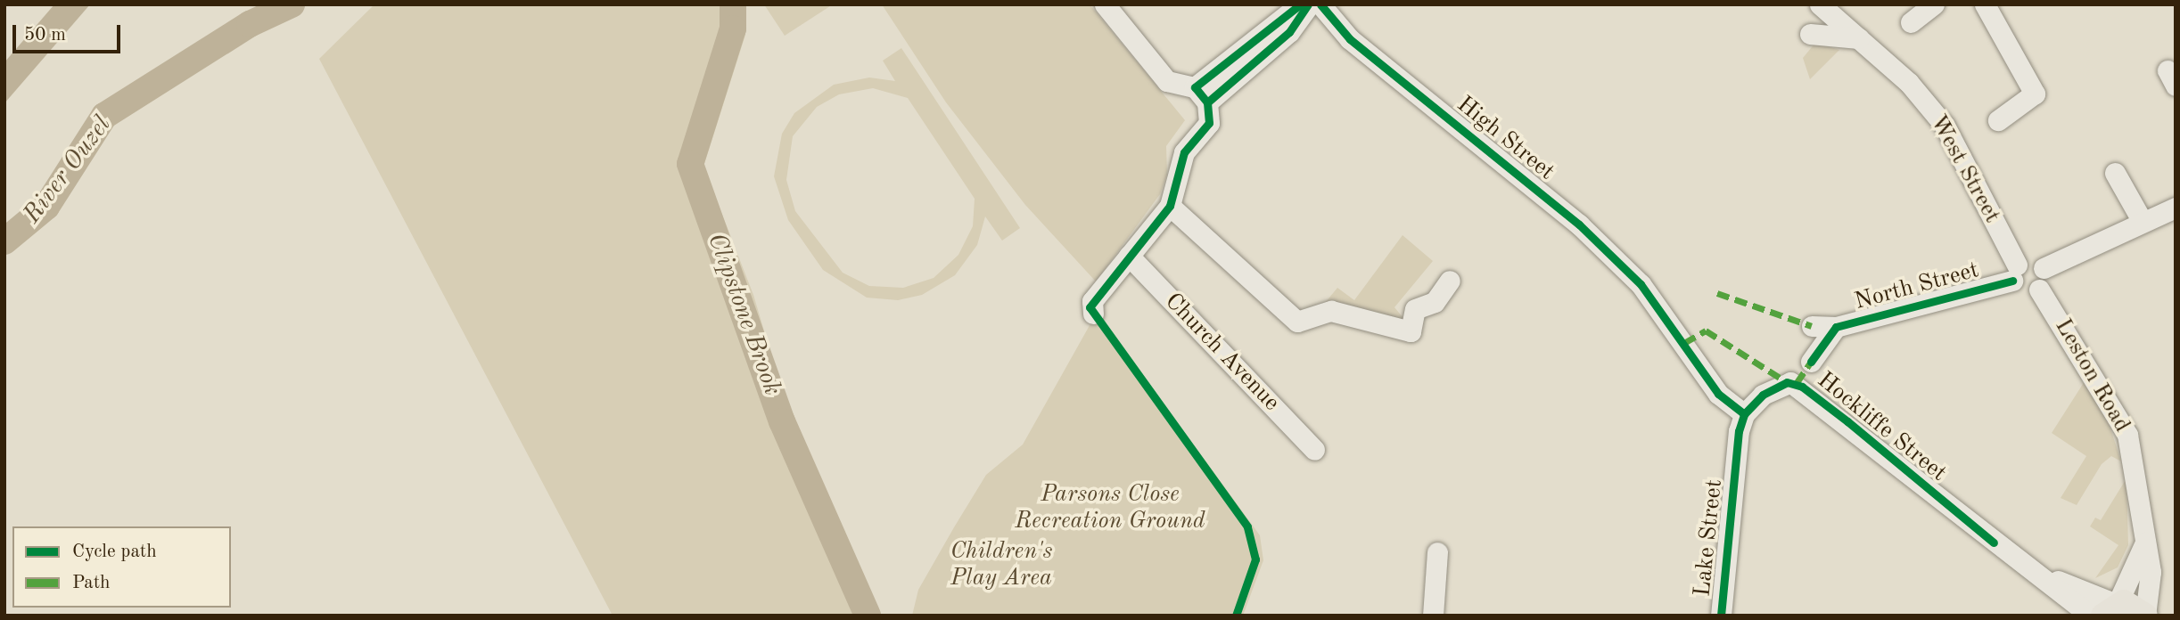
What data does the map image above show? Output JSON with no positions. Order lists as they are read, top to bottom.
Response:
{
  "streets": {
    "street": [
      "High Street",
      "West Street",
      "North Street",
      "Church Avenue",
      "Leston Road",
      "Hockliffe Street",
      "Lake Street"
    ]
  },
  "crossings": [
    ["High Street", "Hockliffe Street"],
    ["High Street", "Lake Street"],
    ["West Street", "North Street"],
    ["Hockliffe Street", "Lake Street"]
  ],
  "water": ["River Ouzel", "Clipstone Brook"],
  "parks": ["Parsons Close Recreation Ground", "Children's Play Area"],
  "legend": ["Cycle path", "Path"],
  "scale_bar": "50 m"
}
